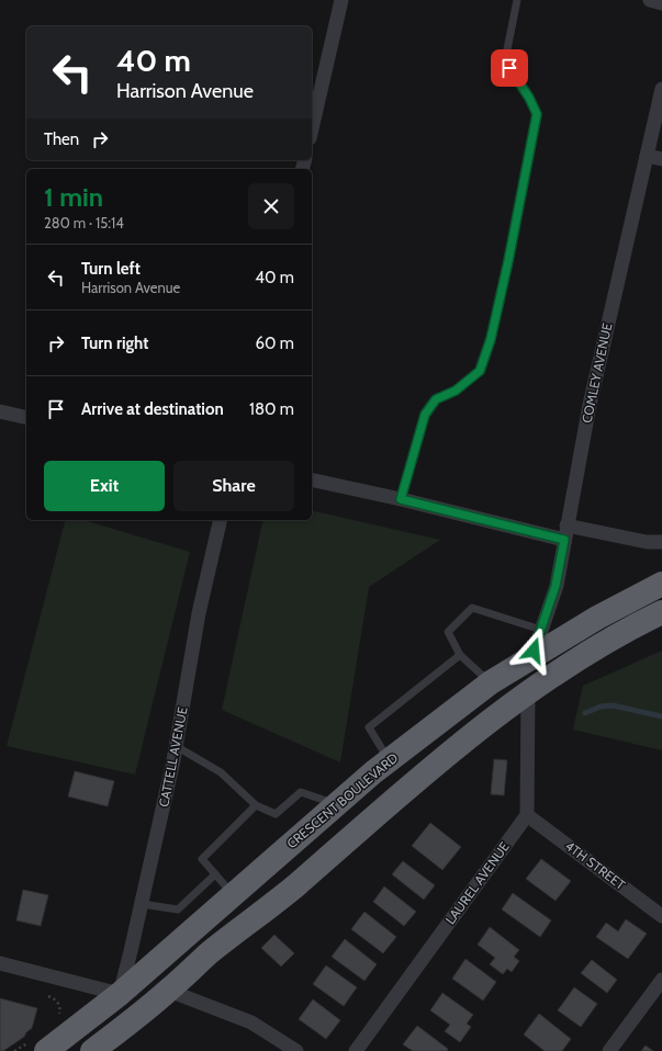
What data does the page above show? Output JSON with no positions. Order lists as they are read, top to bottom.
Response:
{
  "streets": {
    "highway": ["CRESCENT BOULEVARD"],
    "street": [
      "COMLEY AVENUE",
      "CATTELL AVENUE",
      "4TH STREET",
      "LAUREL AVENUE"
    ]
  },
  "crossings": [
    ["COMLEY AVENUE", "CRESCENT BOULEVARD"],
    ["CATTELL AVENUE", "CRESCENT BOULEVARD"],
    ["4TH STREET", "LAUREL AVENUE"]
  ],
  "page": {
    "turn": ["40 m", "Harrison Avenue"],
    "then": "Then",
    "heading": ["1 min", "280 m · 15:14"],
    "list": [
      {
        "name": "Turn left",
        "note": "Harrison Avenue",
        "value": "40 m"
      },
      {
        "name": "Turn right",
        "value": "60 m"
      },
      {
        "name": "Arrive at destination",
        "value": "180 m"
      }
    ],
    "buttons": ["Exit", "Share"]
  }
}
